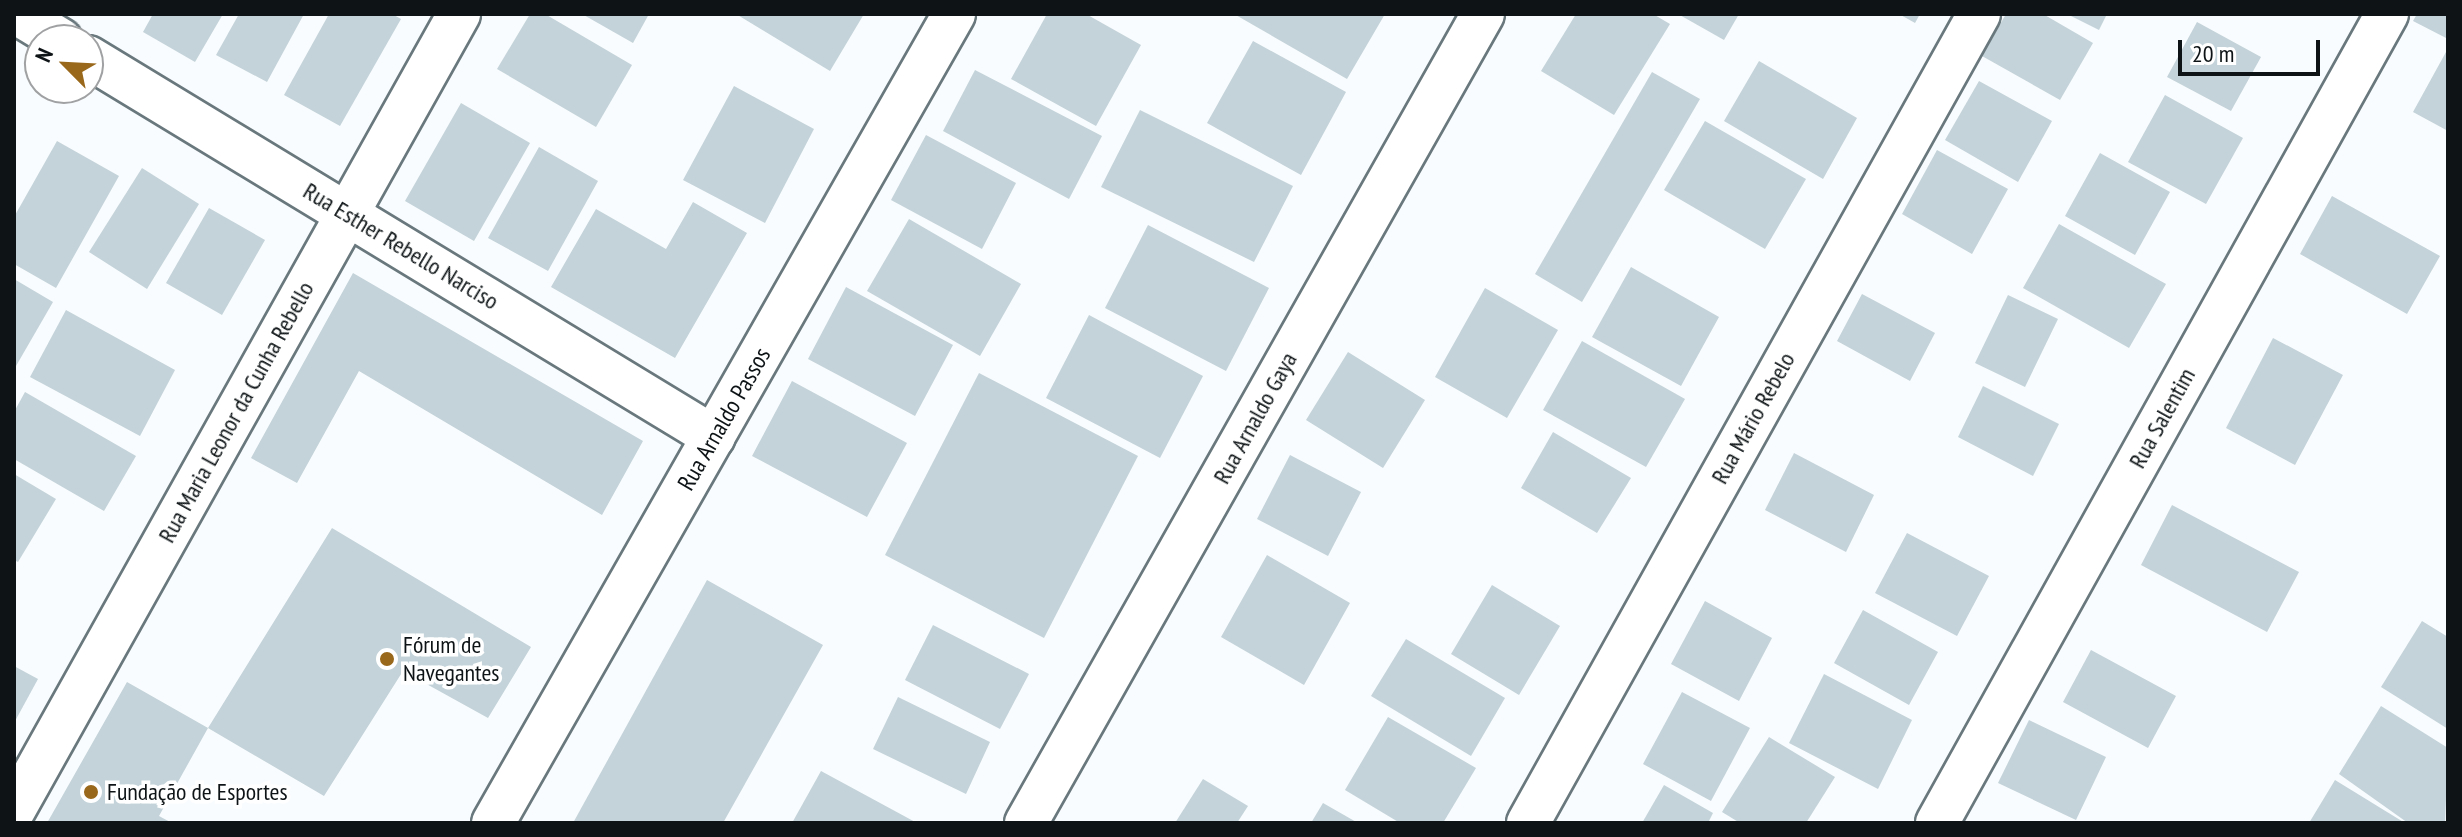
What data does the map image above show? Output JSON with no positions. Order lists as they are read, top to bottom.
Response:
{
  "streets": {
    "street": [
      "Rua Esther Rebello Narciso",
      "Rua Maria Leonor da Cunha Rebello",
      "Rua Arnaldo Gaya",
      "Rua Mário Rebelo",
      "Rua Salentim",
      "Rua Arnaldo Passos"
    ]
  },
  "crossings": [
    ["Rua Esther Rebello Narciso", "Rua Maria Leonor da Cunha Rebello"],
    ["Rua Esther Rebello Narciso", "Rua Arnaldo Passos"]
  ],
  "places": ["Fórum de Navegantes", "Fundação de Esportes"],
  "scale_bar": "20 m",
  "north": "top left"
}
